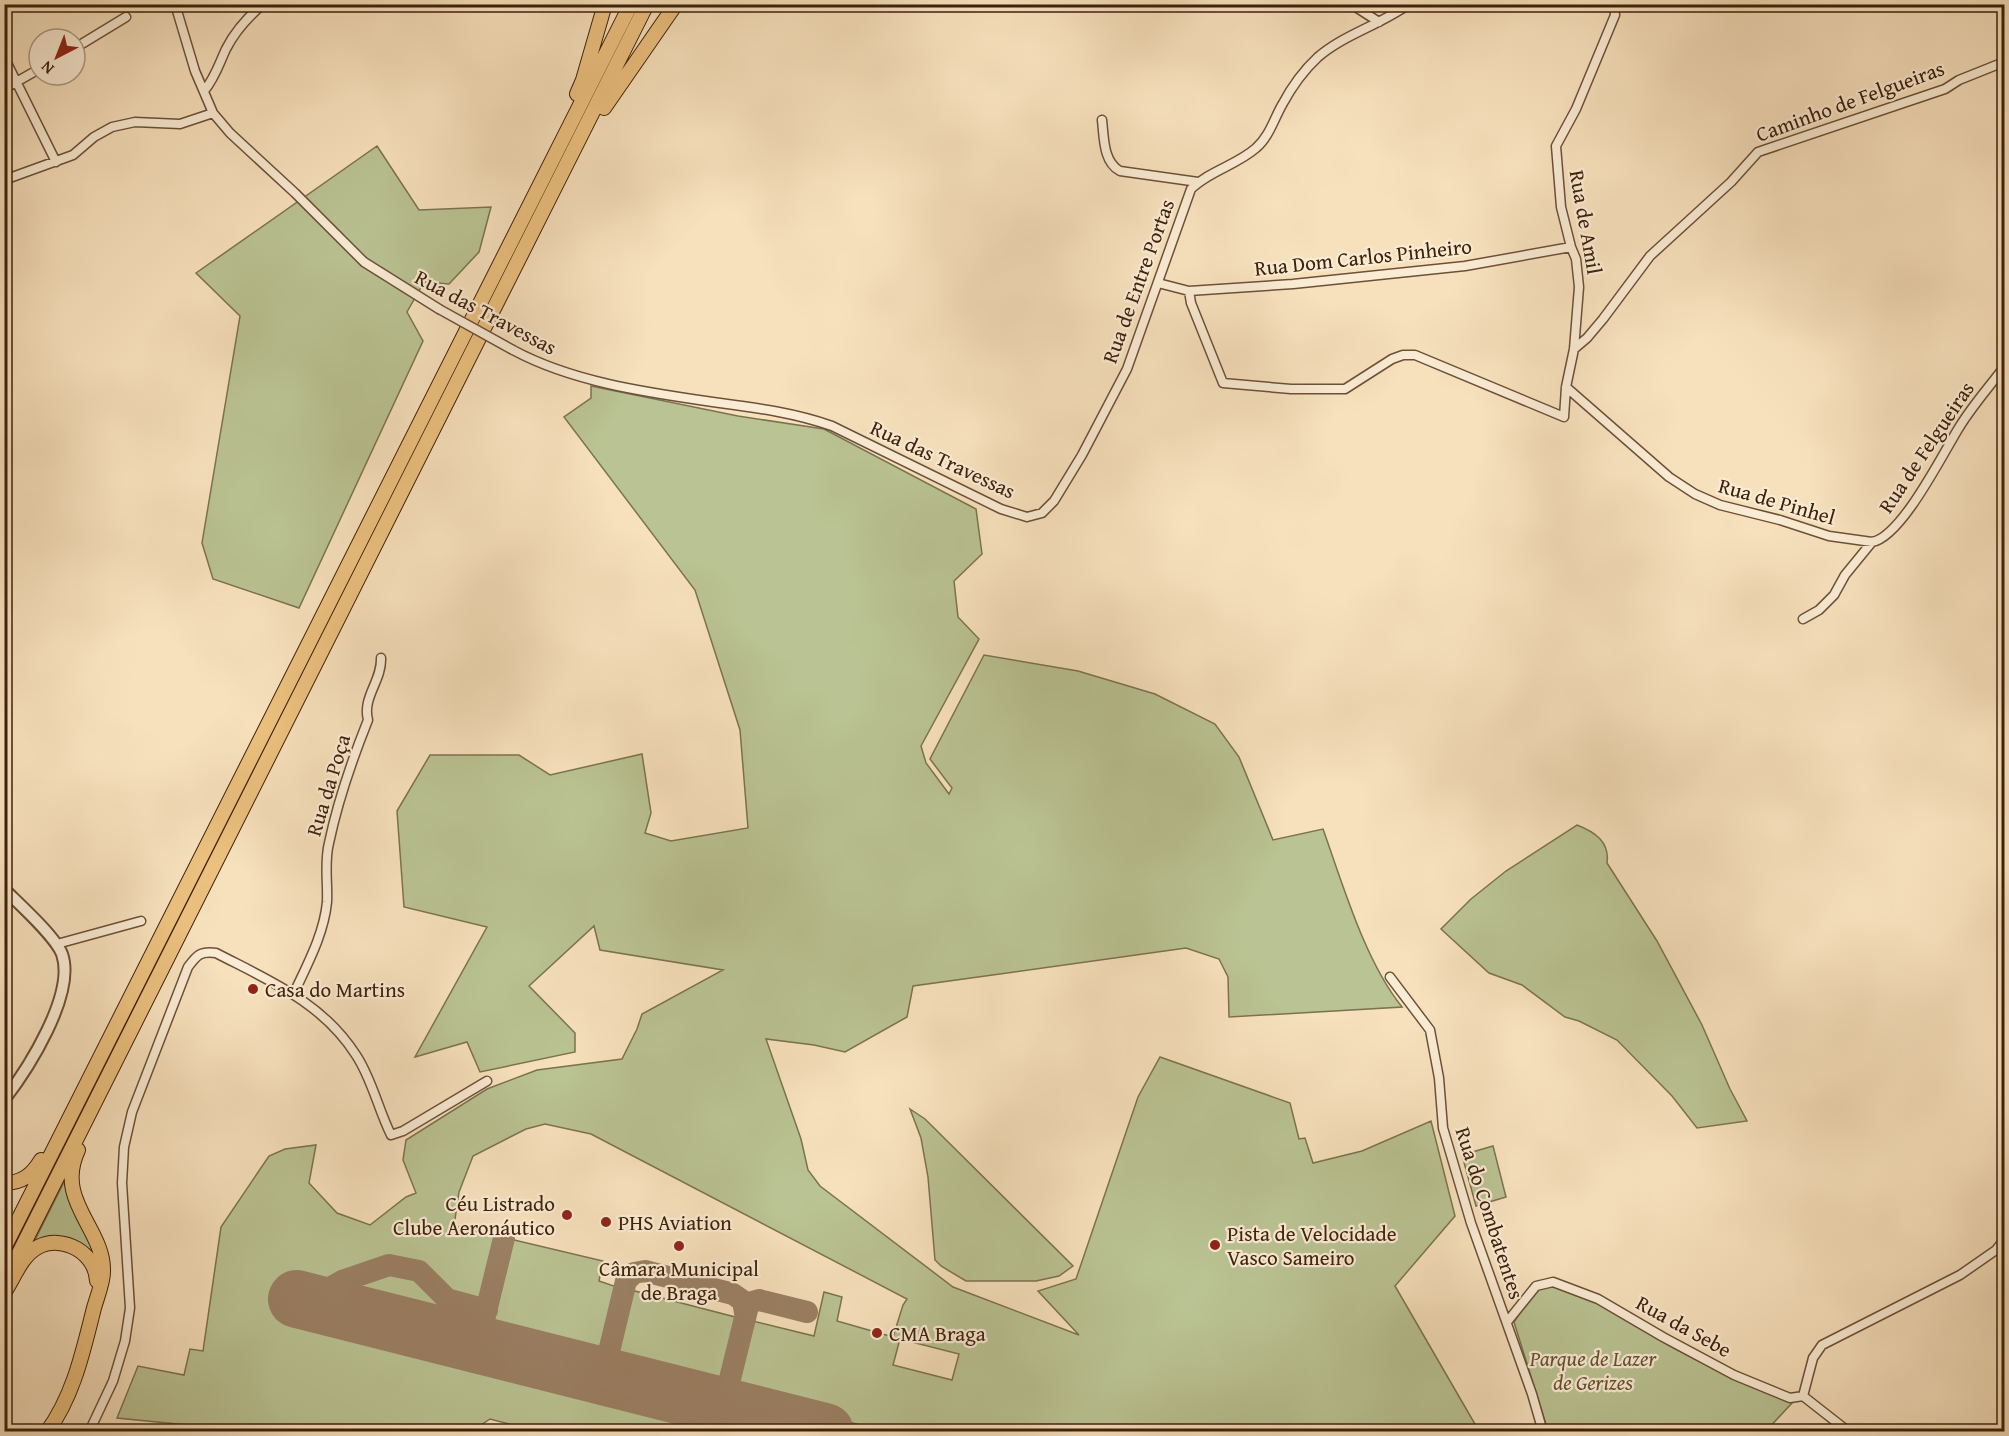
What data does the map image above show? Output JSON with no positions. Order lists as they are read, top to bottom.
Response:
{
  "streets": {
    "street": [
      "Caminho de Felgueiras",
      "Rua de Amil",
      "Rua Dom Carlos Pinheiro",
      "Rua de Entre Portas",
      "Rua das Travessas",
      "Rua de Felgueiras",
      "Rua de Pinhel",
      "Rua da Poça",
      "Rua do Combatentes",
      "Rua da Sebe"
    ]
  },
  "crossings": [
    ["Caminho de Felgueiras", "Rua de Amil"],
    ["Rua de Amil", "Rua Dom Carlos Pinheiro"],
    ["Rua de Amil", "Rua de Pinhel"],
    ["Rua Dom Carlos Pinheiro", "Rua de Entre Portas"],
    ["Rua de Entre Portas", "Rua das Travessas"],
    ["Rua de Felgueiras", "Rua de Pinhel"],
    ["Rua do Combatentes", "Rua da Sebe"]
  ],
  "parks": ["Parque de Lazer de Gerizes"],
  "places": [
    "Casa do Martins",
    "Céu Listrado Clube Aeronáutico",
    "PHS Aviation",
    "Pista de Velocidade Vasco Sameiro",
    "Câmara Municipal de Braga",
    "CMA Braga"
  ],
  "north": "bottom left"
}
